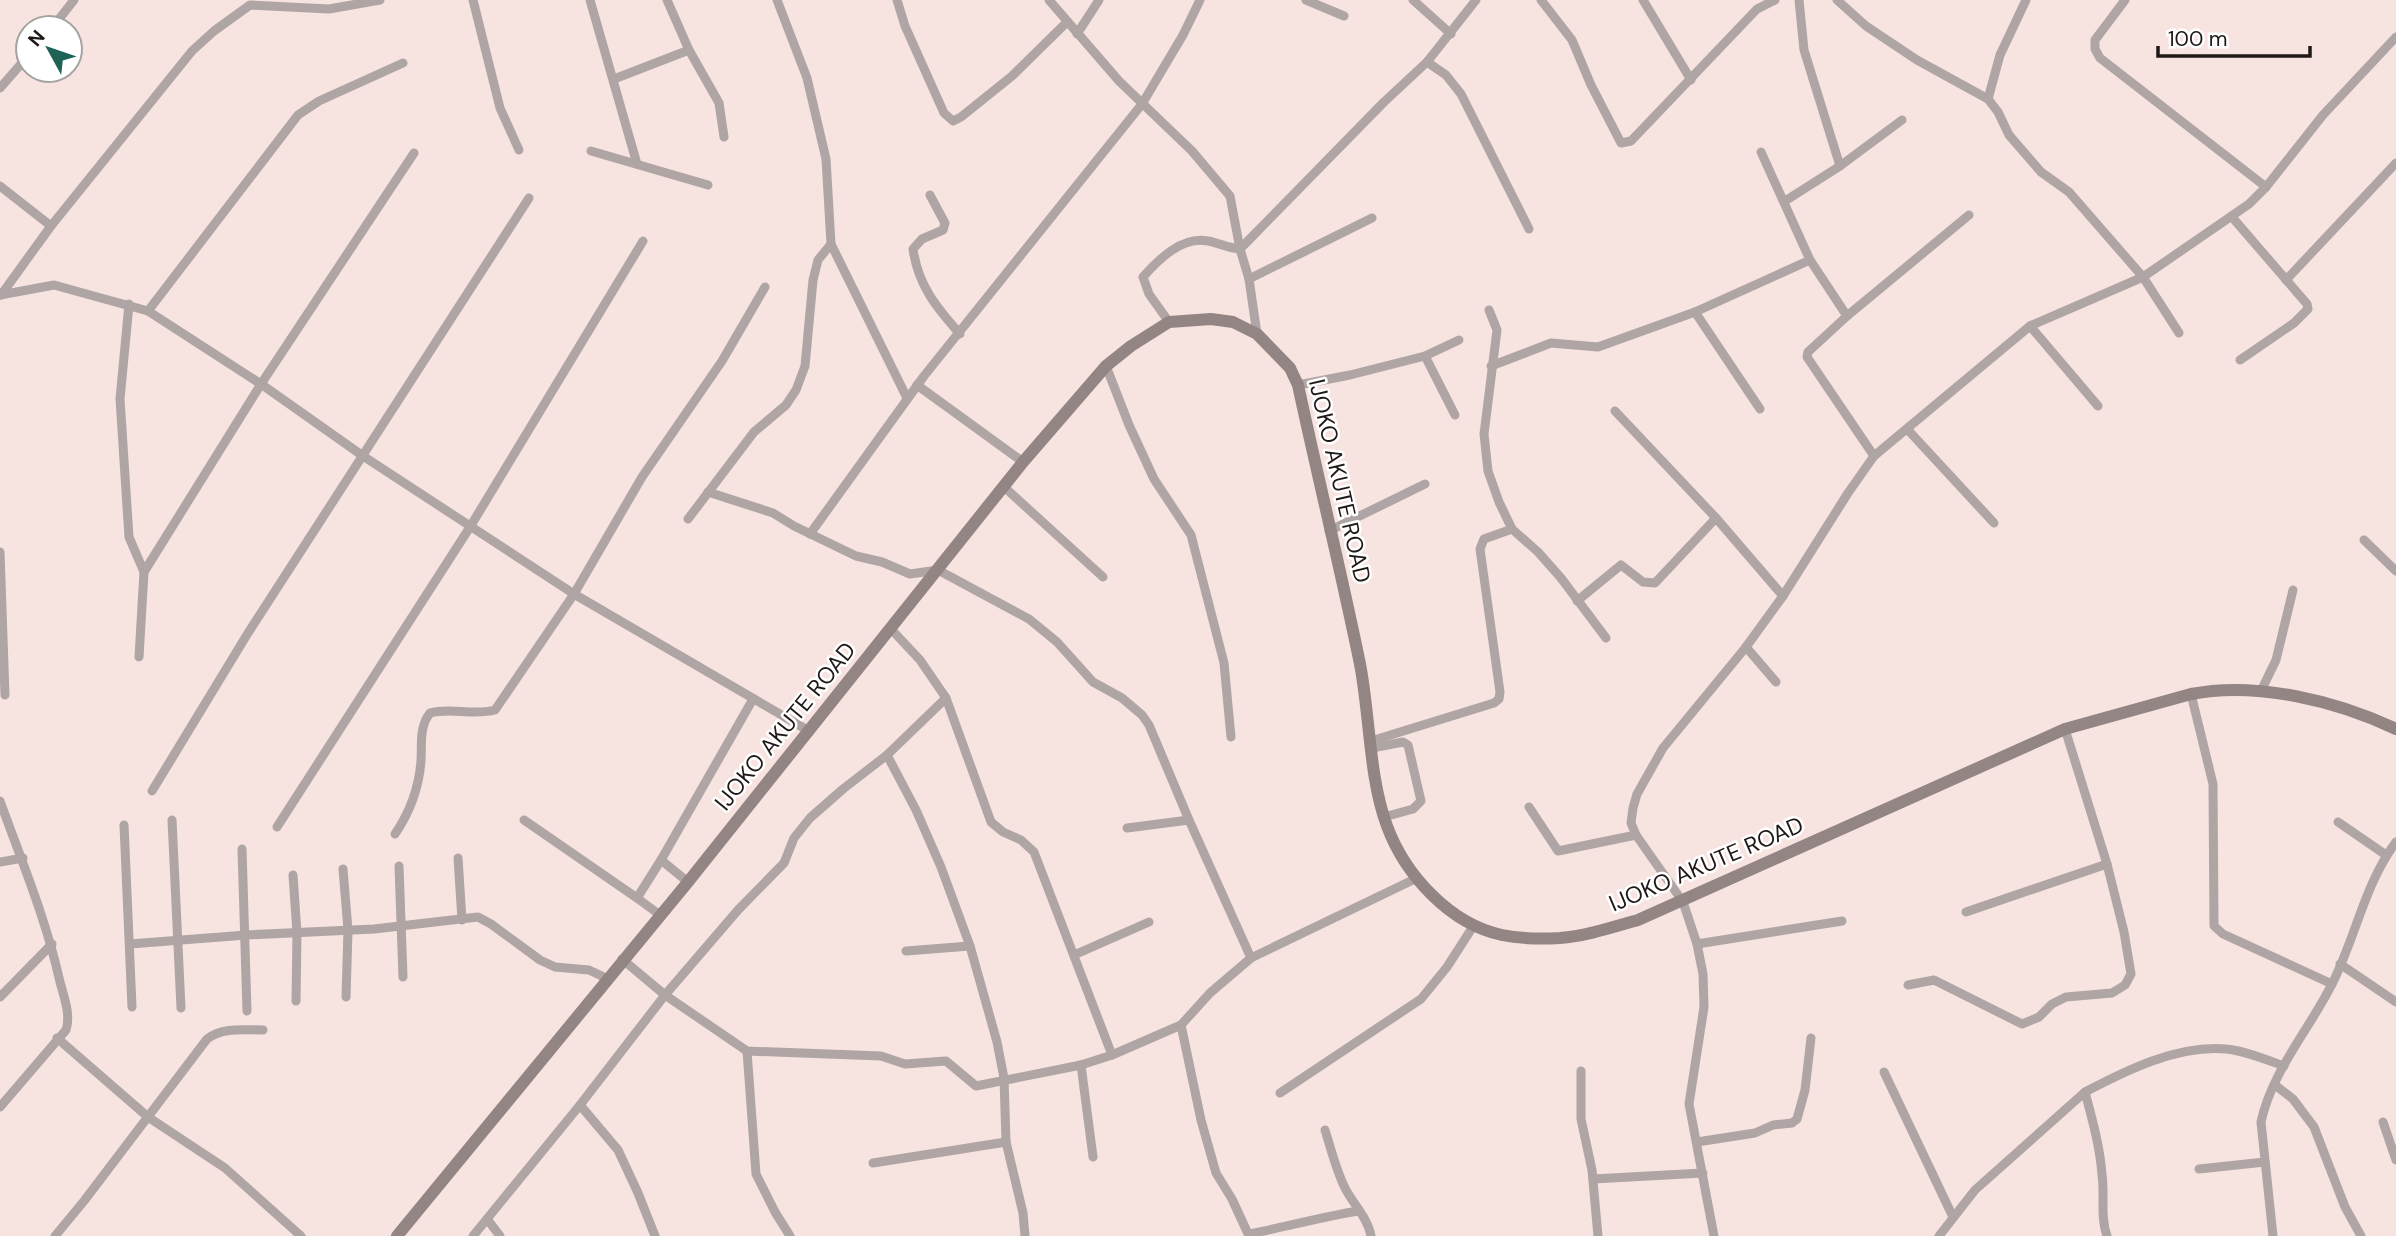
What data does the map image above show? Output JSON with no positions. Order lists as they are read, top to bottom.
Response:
{
  "streets": {
    "main road": ["IJOKO AKUTE ROAD"]
  },
  "scale_bar": "100 m",
  "north": "top left"
}
